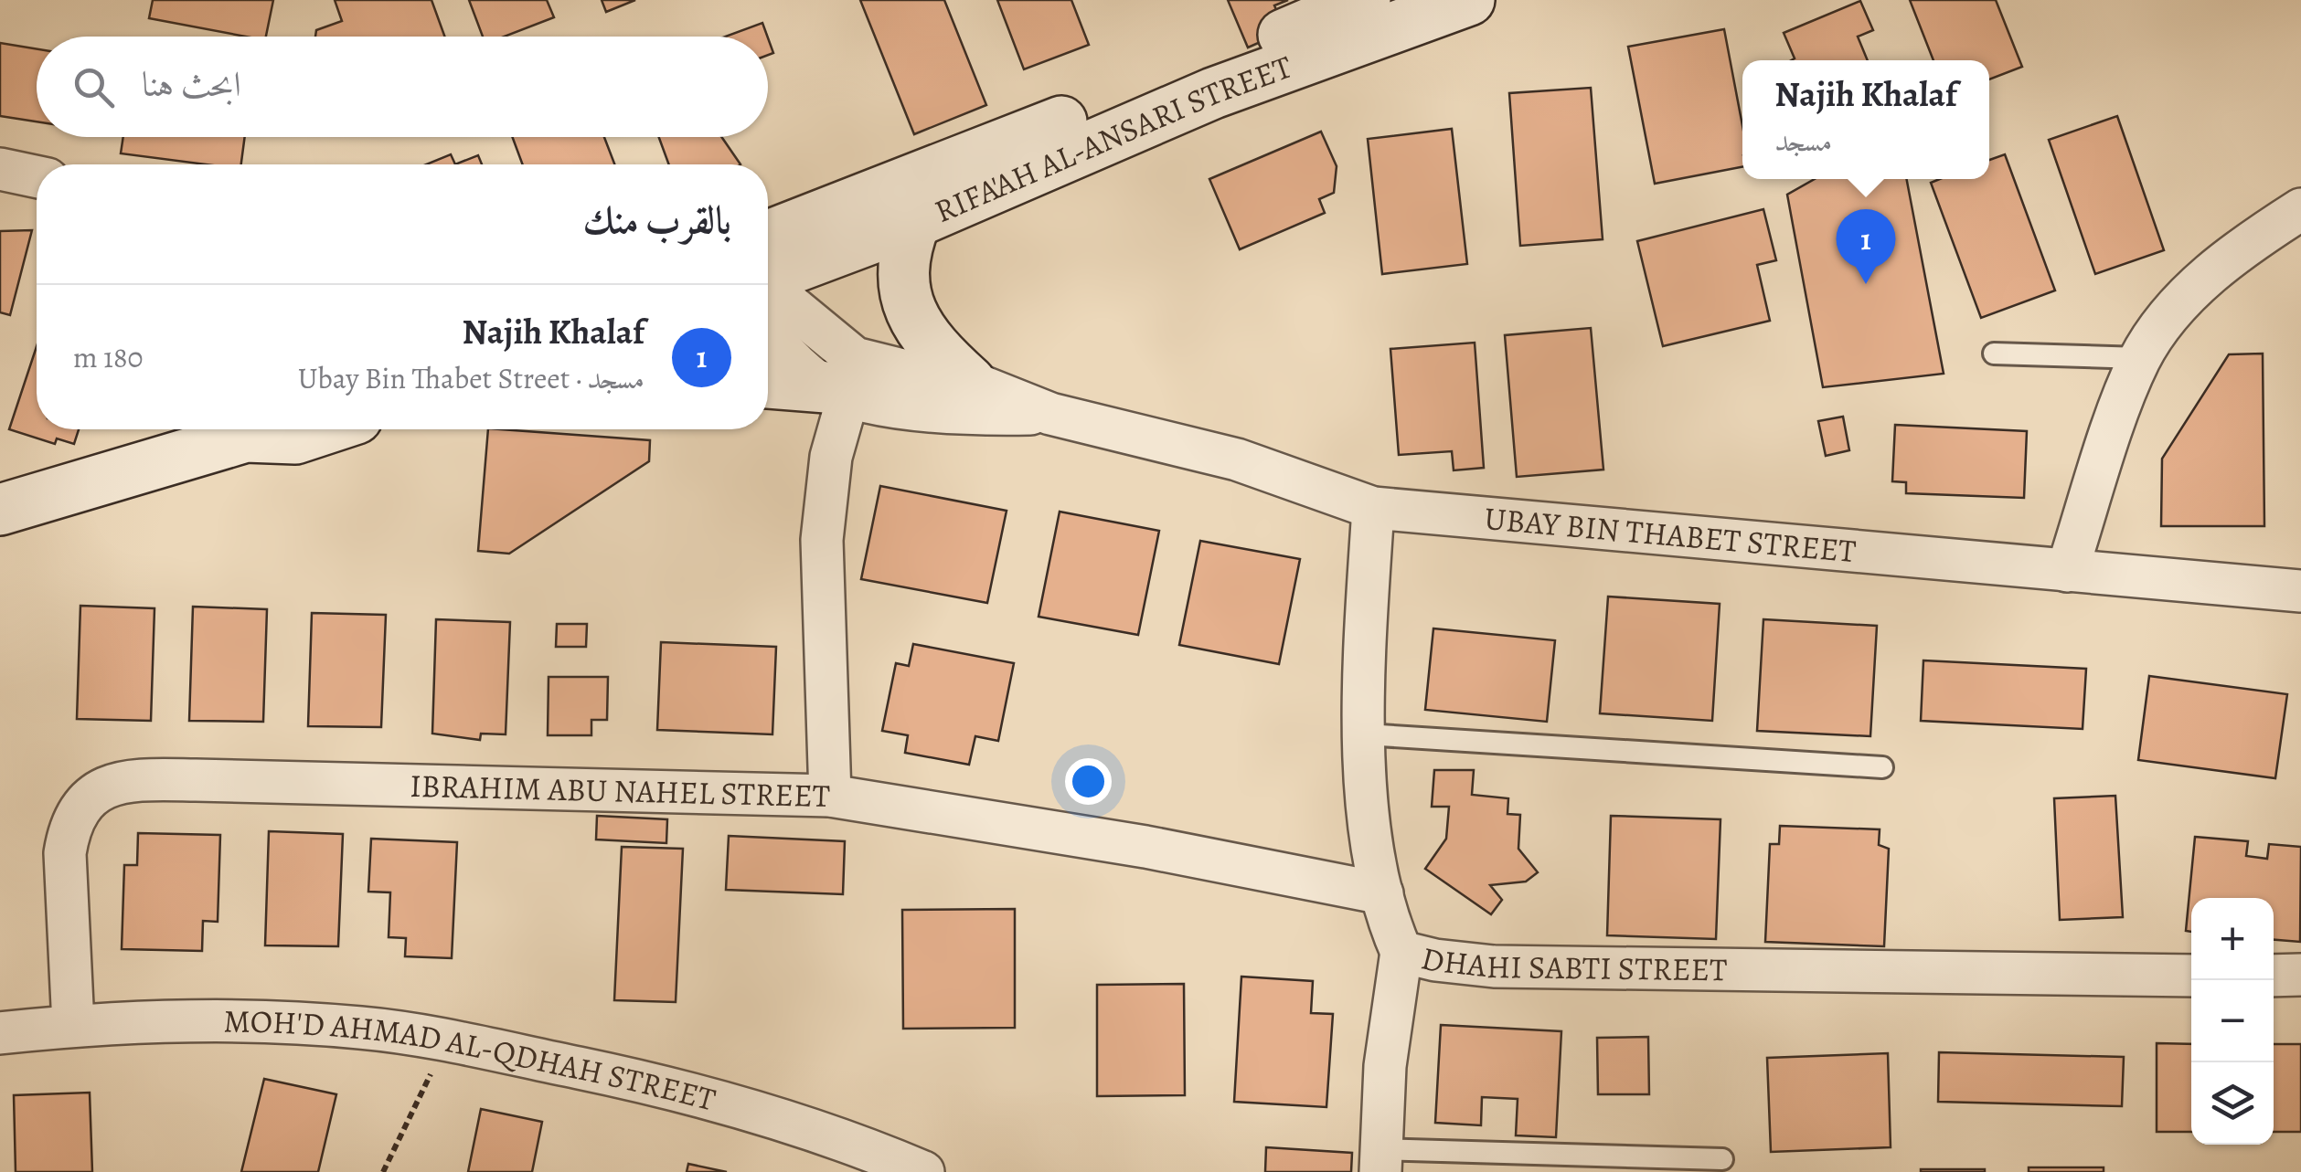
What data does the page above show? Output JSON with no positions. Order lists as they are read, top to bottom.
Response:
{
  "streets": {
    "street": [
      "RIFA'AH AL-ANSARI STREET",
      "UBAY BIN THABET STREET",
      "IBRAHIM ABU NAHEL STREET",
      "DHAHI SABTI STREET",
      "MOH'D AHMAD AL-QDHAH STREET"
    ]
  },
  "crossings": [
    ["UBAY BIN THABET STREET", "DHAHI SABTI STREET"],
    ["IBRAHIM ABU NAHEL STREET", "DHAHI SABTI STREET"],
    ["IBRAHIM ABU NAHEL STREET", "MOH'D AHMAD AL-QDHAH STREET"]
  ],
  "page": {
    "search": "ابحث هنا",
    "popup": ["Najih Khalaf", "مسجد"],
    "heading": "بالقرب منك",
    "pins": "1",
    "list": [
      {
        "mark": "1",
        "name": "Najih Khalaf",
        "note": "مسجد · Ubay Bin Thabet Street",
        "value": "180 m"
      }
    ],
    "map_buttons": ["+", "−"]
  }
}
